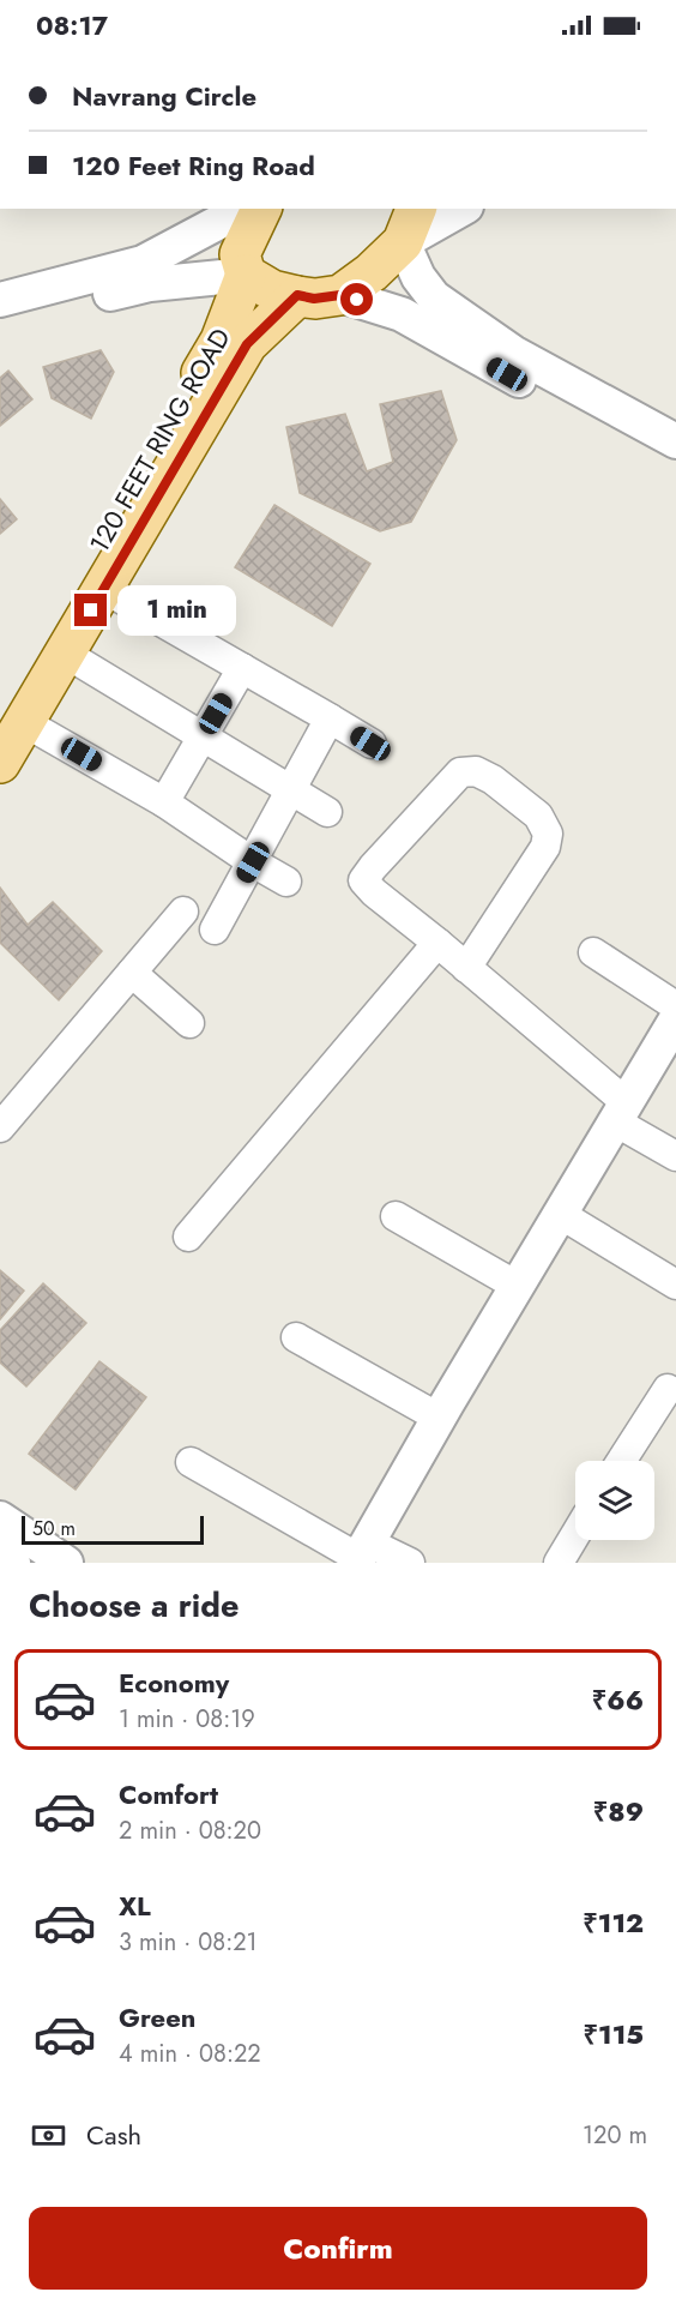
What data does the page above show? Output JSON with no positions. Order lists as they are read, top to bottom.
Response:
{
  "streets": {
    "main road": ["120 FEET RING ROAD"]
  },
  "scale_bar": "50 m",
  "page": {
    "status": "08:17",
    "banner": ["Navrang Circle", "120 Feet Ring Road"],
    "bubble": "1 min",
    "scale": "50 m",
    "heading": "Choose a ride",
    "list": [
      {
        "name": "Economy",
        "note": "1 min · 08:19",
        "value": "₹66"
      },
      {
        "name": "Comfort",
        "note": "2 min · 08:20",
        "value": "₹89"
      },
      {
        "name": "XL",
        "note": "3 min · 08:21",
        "value": "₹112"
      },
      {
        "name": "Green",
        "note": "4 min · 08:22",
        "value": "₹115"
      }
    ],
    "pay": ["Cash", "120 m"],
    "buttons": "Confirm"
  }
}
